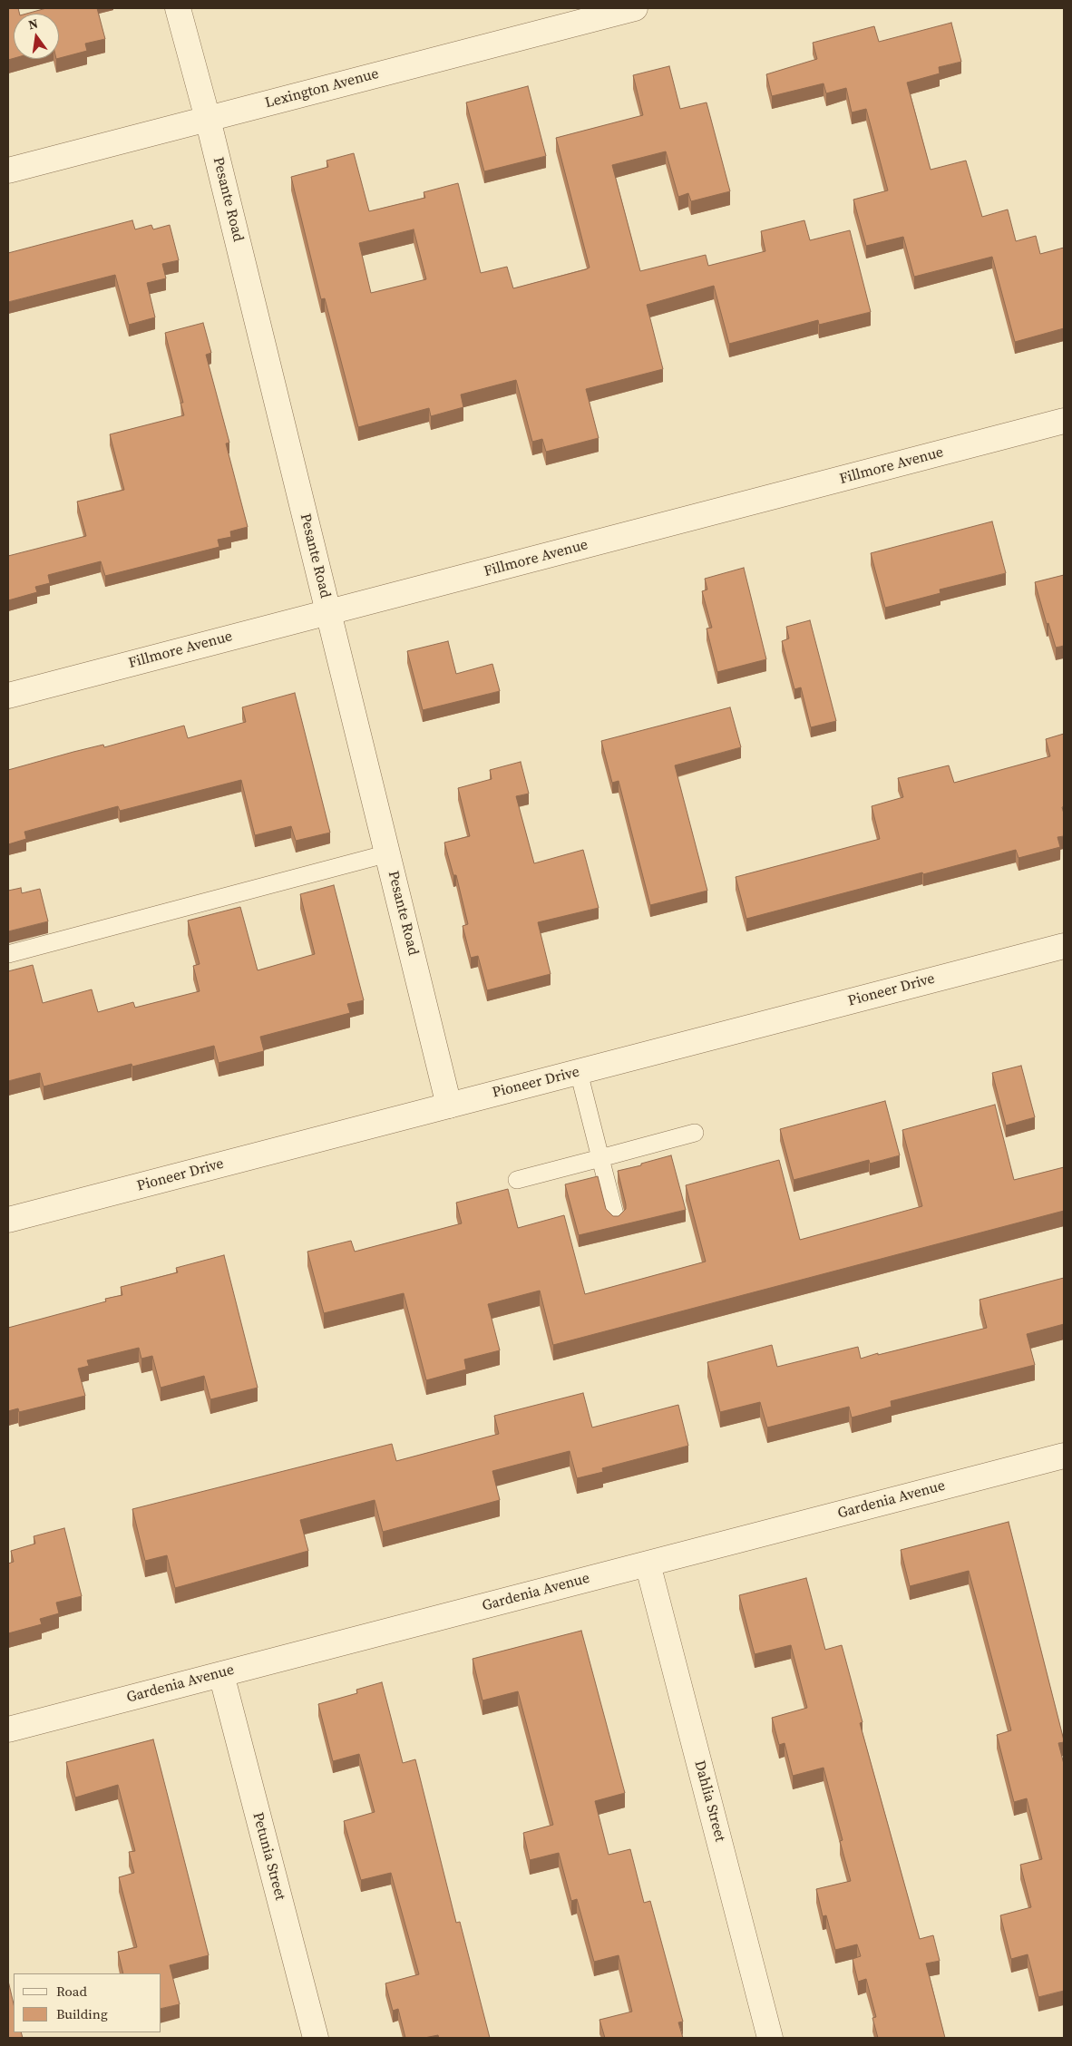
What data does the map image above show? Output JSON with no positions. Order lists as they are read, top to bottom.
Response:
{
  "streets": {
    "street": [
      "Lexington Avenue",
      "Pesante Road",
      "Fillmore Avenue",
      "Pioneer Drive",
      "Gardenia Avenue",
      "Dahlia Street",
      "Petunia Street"
    ]
  },
  "crossings": [
    ["Lexington Avenue", "Pesante Road"],
    ["Pesante Road", "Fillmore Avenue"],
    ["Pesante Road", "Pioneer Drive"],
    ["Gardenia Avenue", "Dahlia Street"],
    ["Gardenia Avenue", "Petunia Street"]
  ],
  "legend": ["Road", "Building"],
  "north": "top"
}
